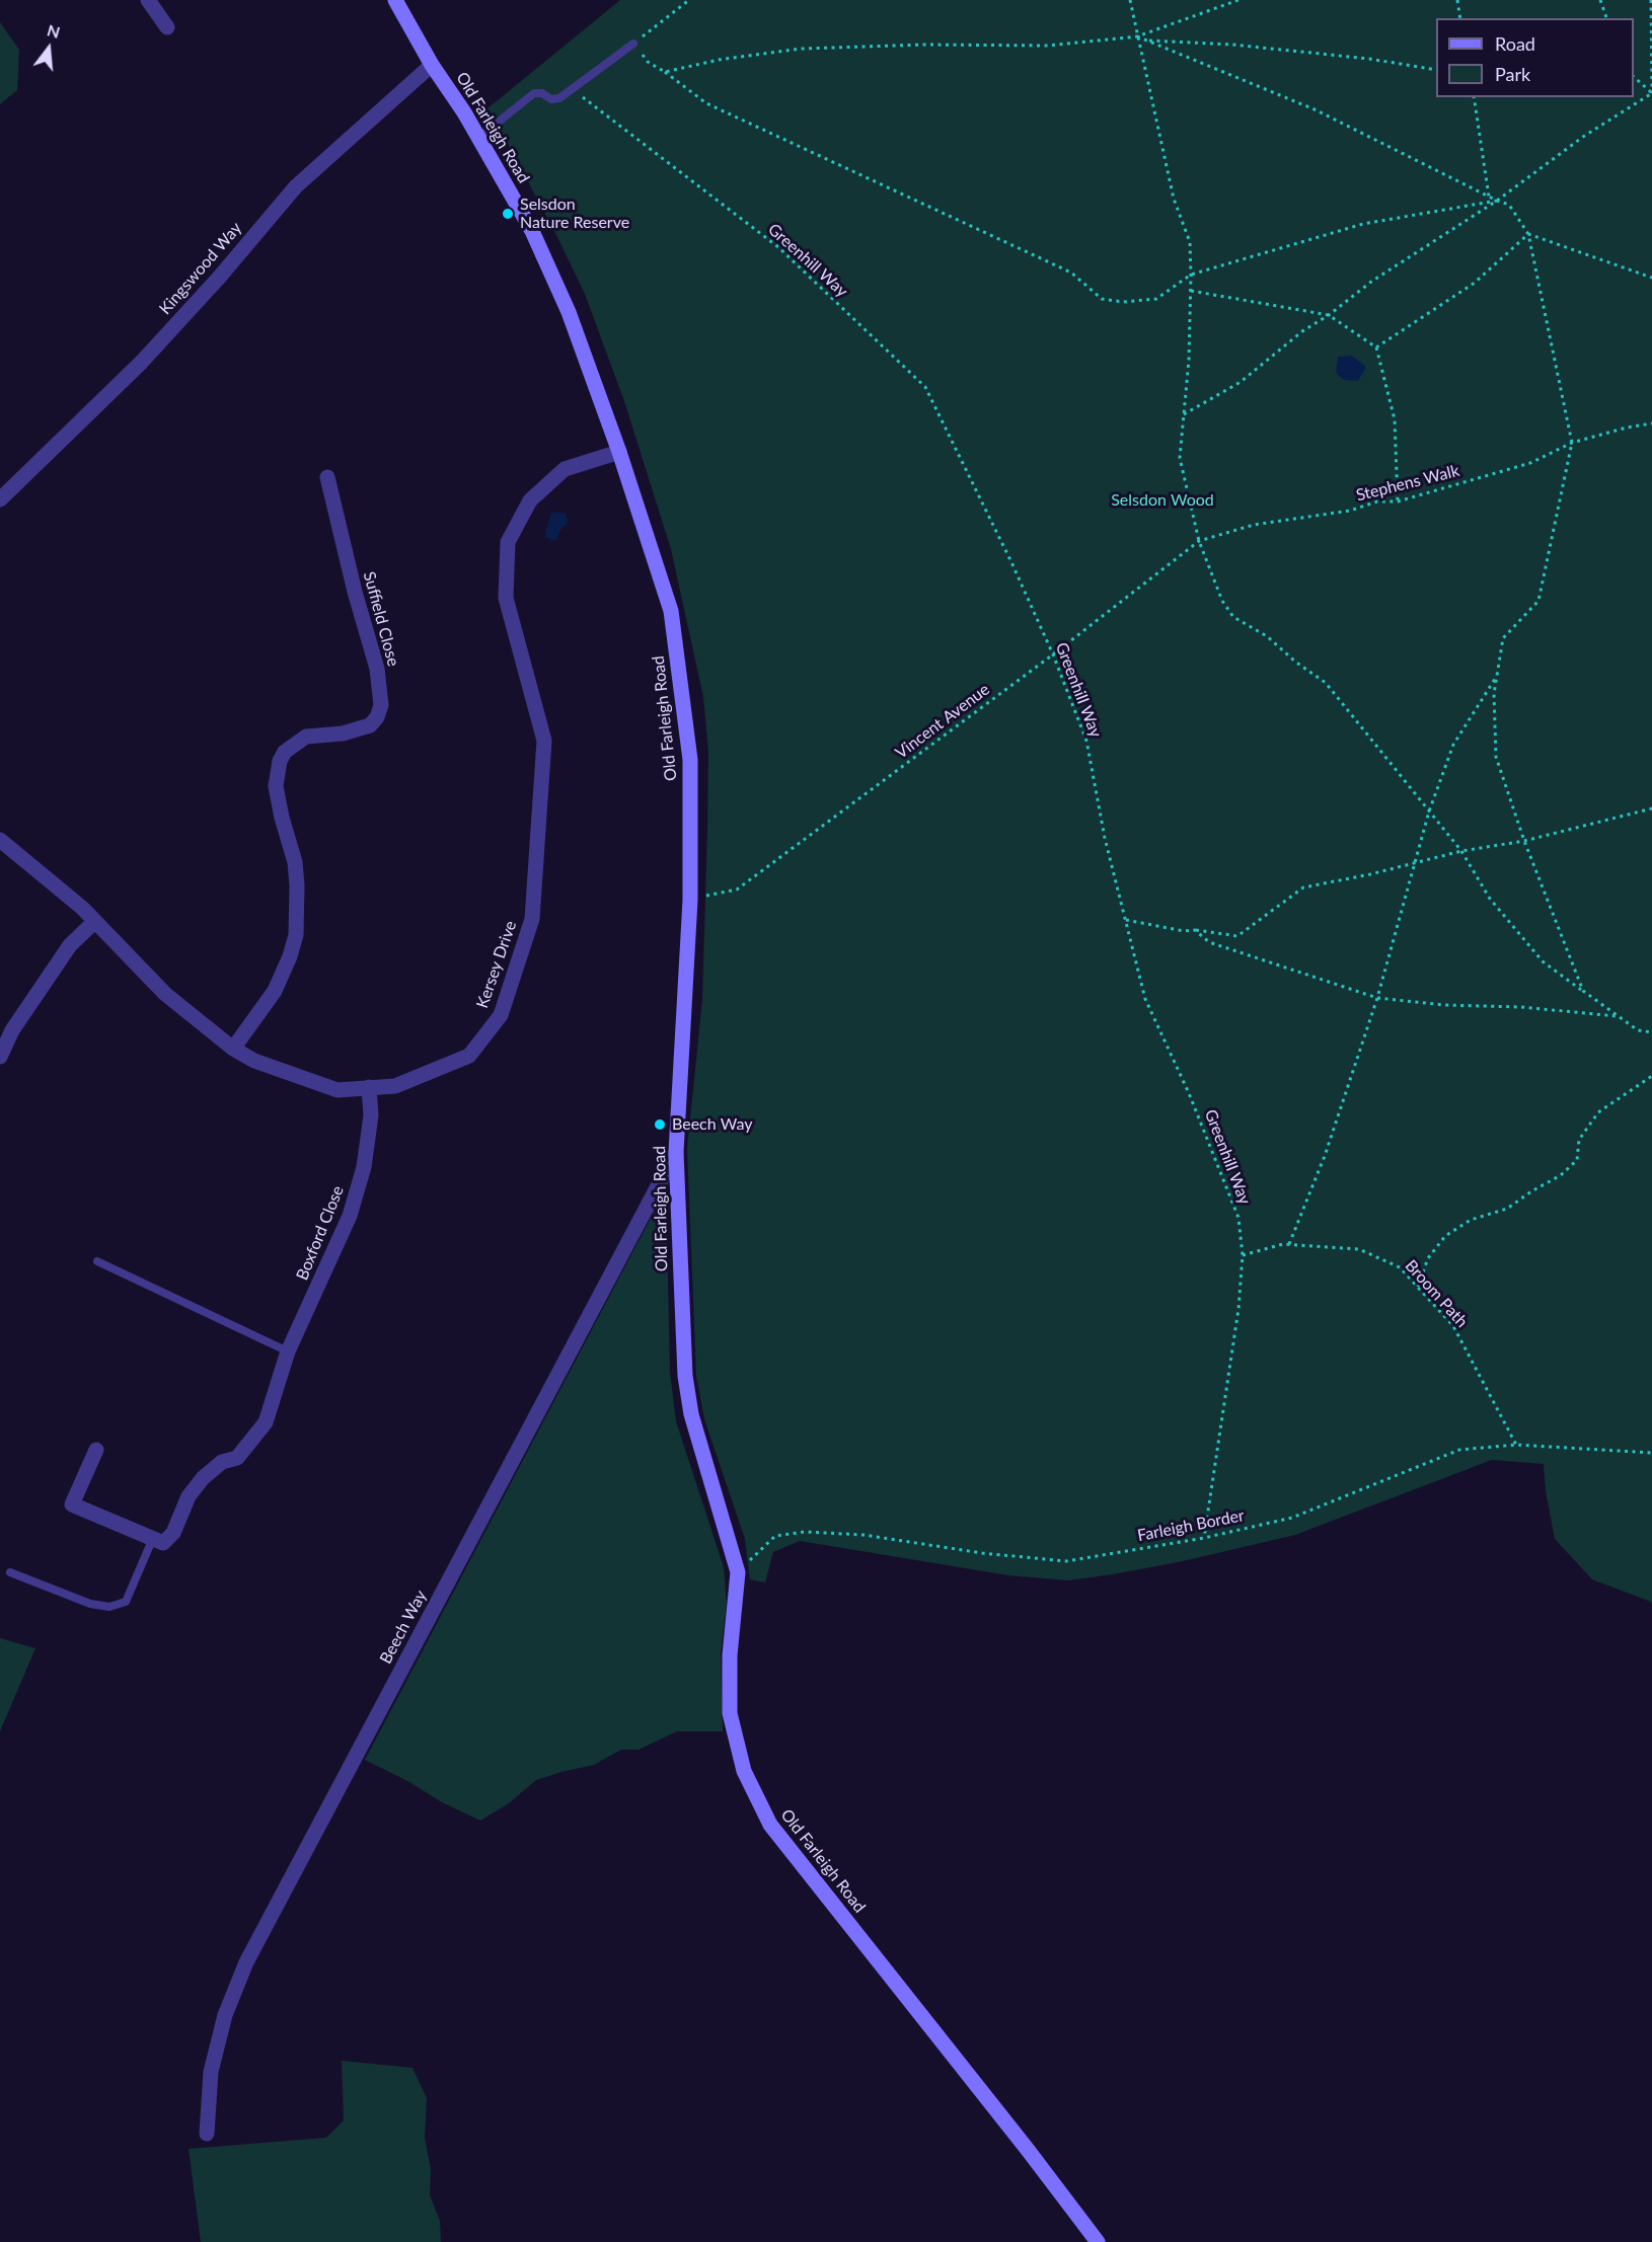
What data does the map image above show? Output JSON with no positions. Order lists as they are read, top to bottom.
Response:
{
  "streets": {
    "street": [
      "Old Farleigh Road",
      "Kingswood Way",
      "Suffield Close",
      "Kersey Drive",
      "Boxford Close",
      "Beech Way"
    ],
    "path": [
      "Greenhill Way",
      "Stephens Walk",
      "Vincent Avenue",
      "Broom Path",
      "Farleigh Border"
    ]
  },
  "crossings": [
    ["Old Farleigh Road", "Kingswood Way"],
    ["Old Farleigh Road", "Vincent Avenue"],
    ["Old Farleigh Road", "Kersey Drive"],
    ["Old Farleigh Road", "Farleigh Border"],
    ["Old Farleigh Road", "Beech Way"],
    ["Greenhill Way", "Vincent Avenue"],
    ["Greenhill Way", "Broom Path"],
    ["Greenhill Way", "Farleigh Border"],
    ["Stephens Walk", "Vincent Avenue"],
    ["Suffield Close", "Kersey Drive"],
    ["Kersey Drive", "Boxford Close"],
    ["Broom Path", "Farleigh Border"]
  ],
  "parks": ["Selsdon Wood"],
  "places": ["Selsdon Nature Reserve", "Beech Way"],
  "legend": ["Road", "Park"],
  "north": "top"
}
